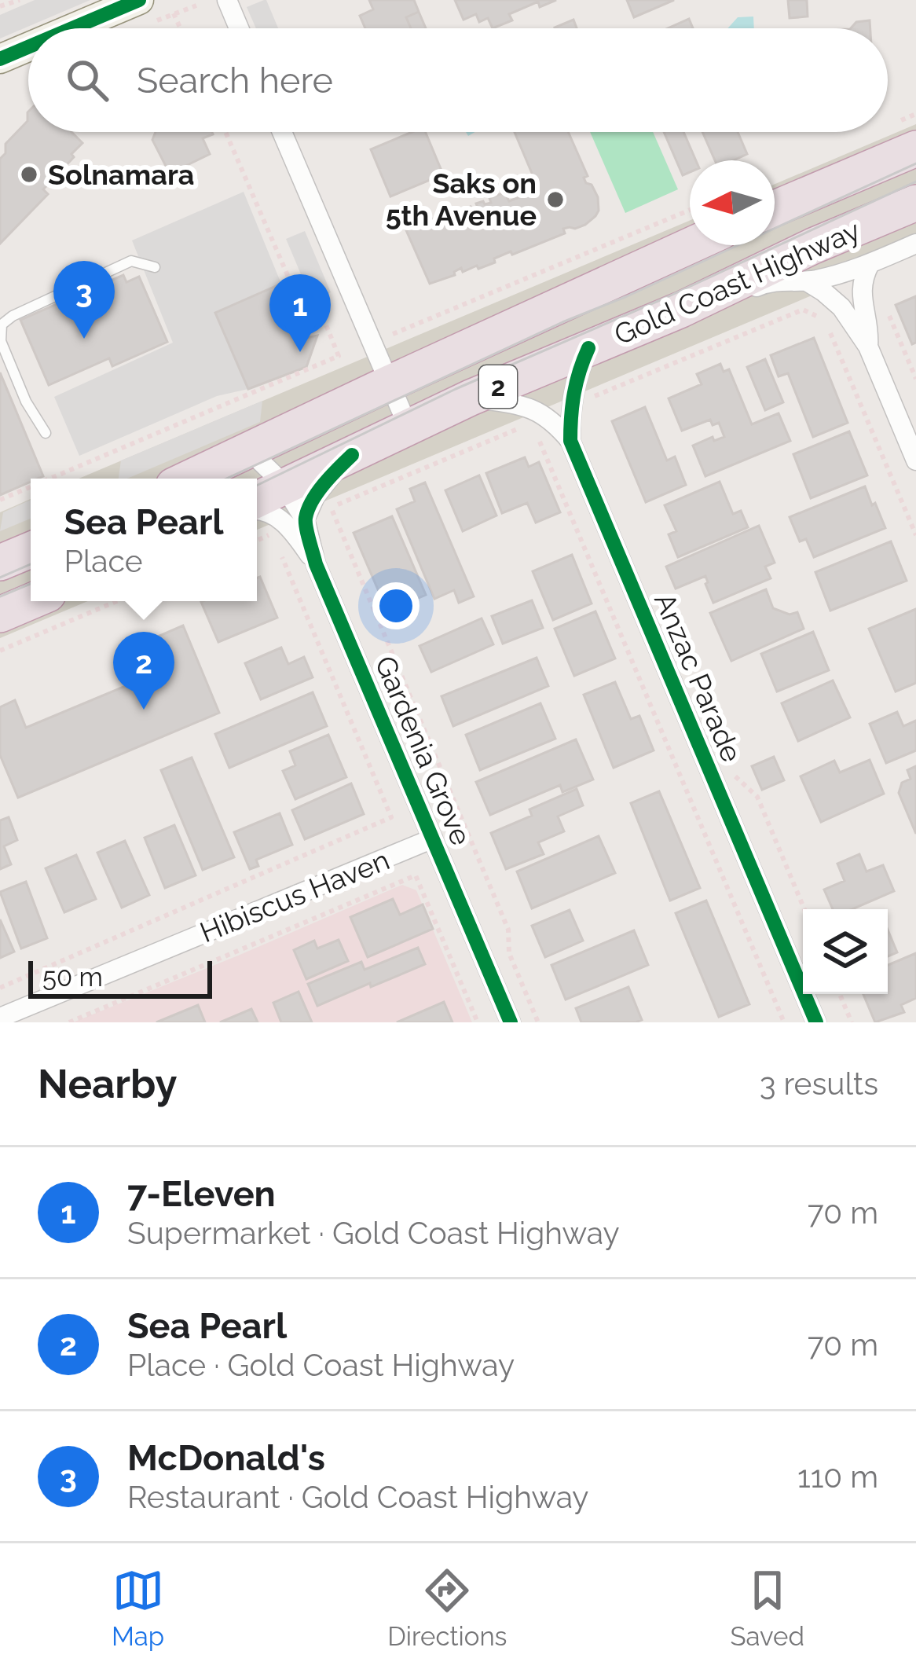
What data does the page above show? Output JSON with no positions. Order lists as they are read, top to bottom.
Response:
{
  "streets": {
    "highway": ["Gold Coast Highway", "2"],
    "street": ["Anzac Parade", "Gardenia Grove", "Hibiscus Haven"]
  },
  "crossings": [
    ["Gold Coast Highway", "Anzac Parade"],
    ["Gold Coast Highway", "Gardenia Grove"],
    ["Gardenia Grove", "Hibiscus Haven"]
  ],
  "places": ["Solnamara", "Saks on 5th Avenue"],
  "scale_bar": "50 m",
  "north": "left",
  "page": {
    "search": "Search here",
    "pins": ["3", "1", "2"],
    "popup": ["Sea Pearl", "Place"],
    "scale": "50 m",
    "heading": ["Nearby", "3 results"],
    "list": [
      {
        "mark": "1",
        "name": "7-Eleven",
        "note": "Supermarket · Gold Coast Highway",
        "value": "70 m"
      },
      {
        "mark": "2",
        "name": "Sea Pearl",
        "note": "Place · Gold Coast Highway",
        "value": "70 m"
      },
      {
        "mark": "3",
        "name": "McDonald's",
        "note": "Restaurant · Gold Coast Highway",
        "value": "110 m"
      }
    ],
    "nav": ["Map", "Directions", "Saved"]
  }
}
